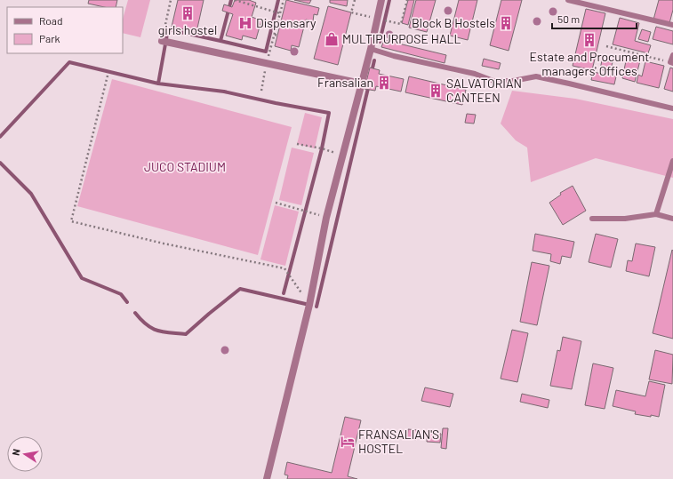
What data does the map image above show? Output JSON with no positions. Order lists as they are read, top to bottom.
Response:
{
  "parks": ["JUCO STADIUM"],
  "places": {
    "building": [
      "girls hostel",
      "Block B Hostels",
      "Estate and Procument managers' Offices",
      "Fransalian",
      "SALVATORIAN CANTEEN"
    ],
    "hospital": ["Dispensary"],
    "shop": ["MULTIPURPOSE HALL"],
    "hotel": ["FRANSALIAN'S HOSTEL"]
  },
  "legend": ["Road", "Park"],
  "scale_bar": "50 m",
  "north": "left"
}
